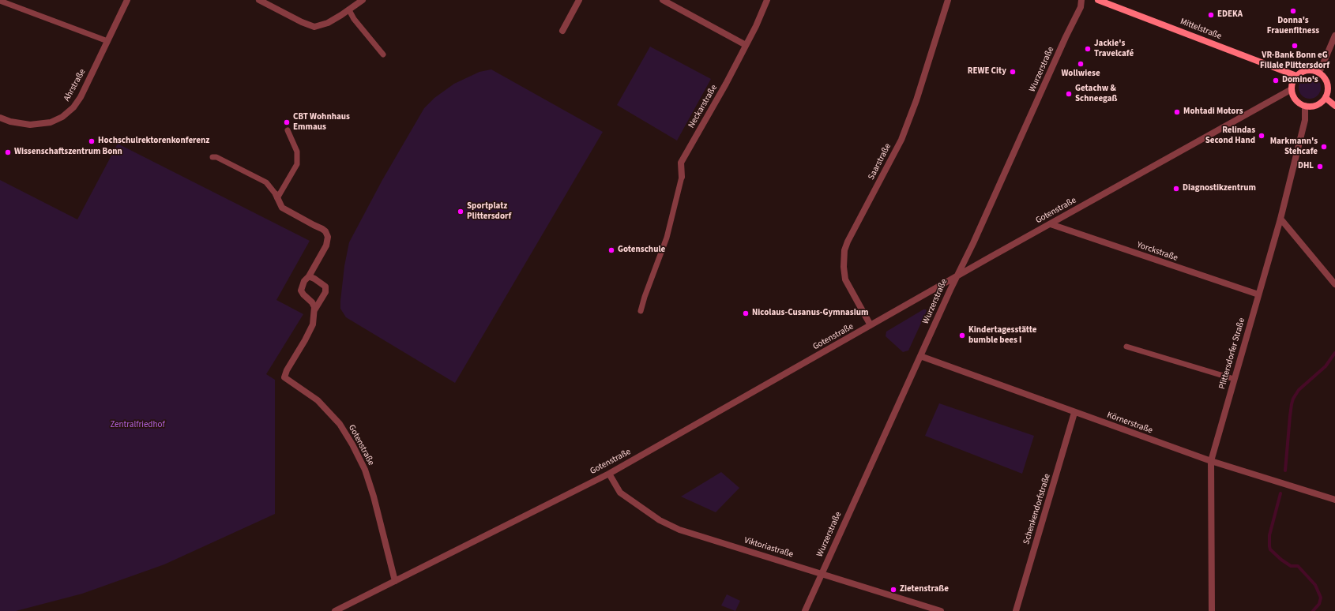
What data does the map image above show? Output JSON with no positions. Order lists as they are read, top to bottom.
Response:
{
  "streets": {
    "main road": ["Mittelstraße"],
    "street": [
      "Wurzerstraße",
      "Ahrstraße",
      "Neckarstraße",
      "Saarstraße",
      "Gotenstraße",
      "Yorckstraße",
      "Plittersdorfer Straße",
      "Körnerstraße",
      "Schenkendorfstraße",
      "Viktoriastraße"
    ]
  },
  "crossings": [
    ["Mittelstraße", "Gotenstraße"],
    ["Mittelstraße", "Plittersdorfer Straße"],
    ["Wurzerstraße", "Gotenstraße"],
    ["Wurzerstraße", "Körnerstraße"],
    ["Wurzerstraße", "Viktoriastraße"],
    ["Saarstraße", "Gotenstraße"],
    ["Gotenstraße", "Yorckstraße"],
    ["Gotenstraße", "Plittersdorfer Straße"],
    ["Gotenstraße", "Viktoriastraße"],
    ["Yorckstraße", "Plittersdorfer Straße"],
    ["Plittersdorfer Straße", "Körnerstraße"],
    ["Körnerstraße", "Schenkendorfstraße"]
  ],
  "parks": ["Zentralfriedhof"],
  "places": [
    "Donna's Frauenfitness",
    "EDEKA",
    "VR-Bank Bonn eG Filiale Plittersdorf",
    "Jackie's Travelcafé",
    "Wollwiese",
    "REWE City",
    "Domino's",
    "Getachw & Schneegaß",
    "Mohtadi Motors",
    "CBT Wohnhaus Emmaus",
    "Relindas Second Hand",
    "Hochschulrektorenkonferenz",
    "Markmann's Stehcafe",
    "Wissenschaftszentrum Bonn",
    "DHL",
    "Diagnostikzentrum",
    "Sportplatz Plittersdorf",
    "Gotenschule",
    "Nicolaus-Cusanus-Gymnasium",
    "Kindertagesstätte bumble bees I",
    "Zietenstraße"
  ]
}
